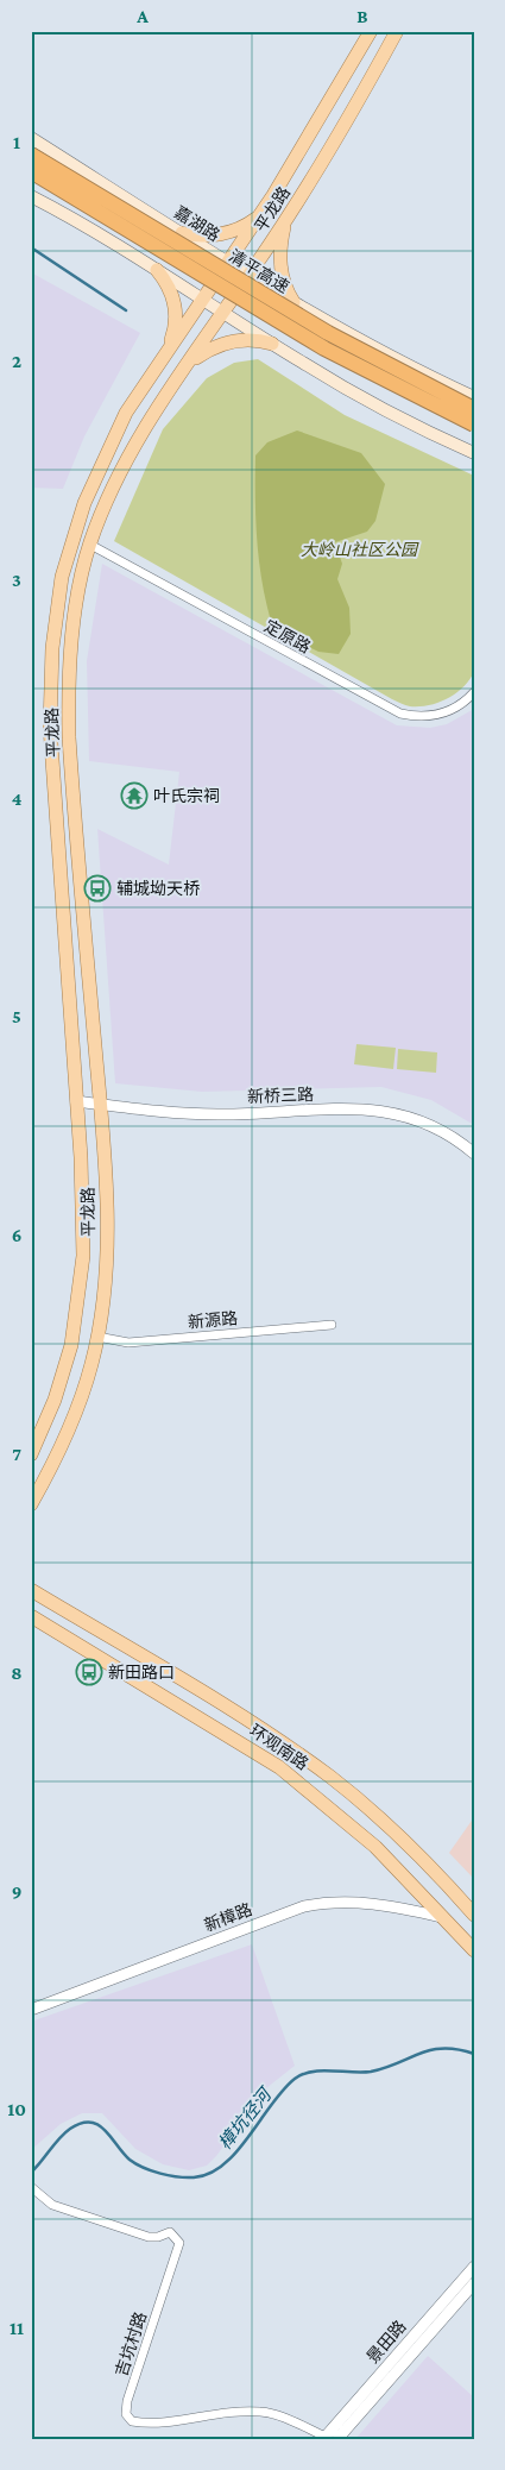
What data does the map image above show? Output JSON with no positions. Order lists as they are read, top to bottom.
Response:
{
  "streets": {
    "highway": ["清平高速"],
    "main road": ["平龙路", "嘉湖路", "环观南路"],
    "street": [
      "定原路",
      "新桥三路",
      "新源路",
      "新樟路",
      "景田路",
      "吉坑村路"
    ]
  },
  "crossings": [
    ["平龙路", "嘉湖路"],
    ["平龙路", "定原路"],
    ["平龙路", "新桥三路"],
    ["平龙路", "新源路"],
    ["环观南路", "新樟路"],
    ["景田路", "吉坑村路"]
  ],
  "water": ["樟坑径河"],
  "parks": ["大岭山社区公园"],
  "places": {
    "temple": ["叶氏宗祠"],
    "bus stop": ["辅城坳天桥", "新田路口"]
  },
  "grid": {
    "columns": ["A", "B"],
    "rows": [
      "1",
      "2",
      "3",
      "4",
      "5",
      "6",
      "7",
      "8",
      "9",
      "10",
      "11"
    ]
  }
}
